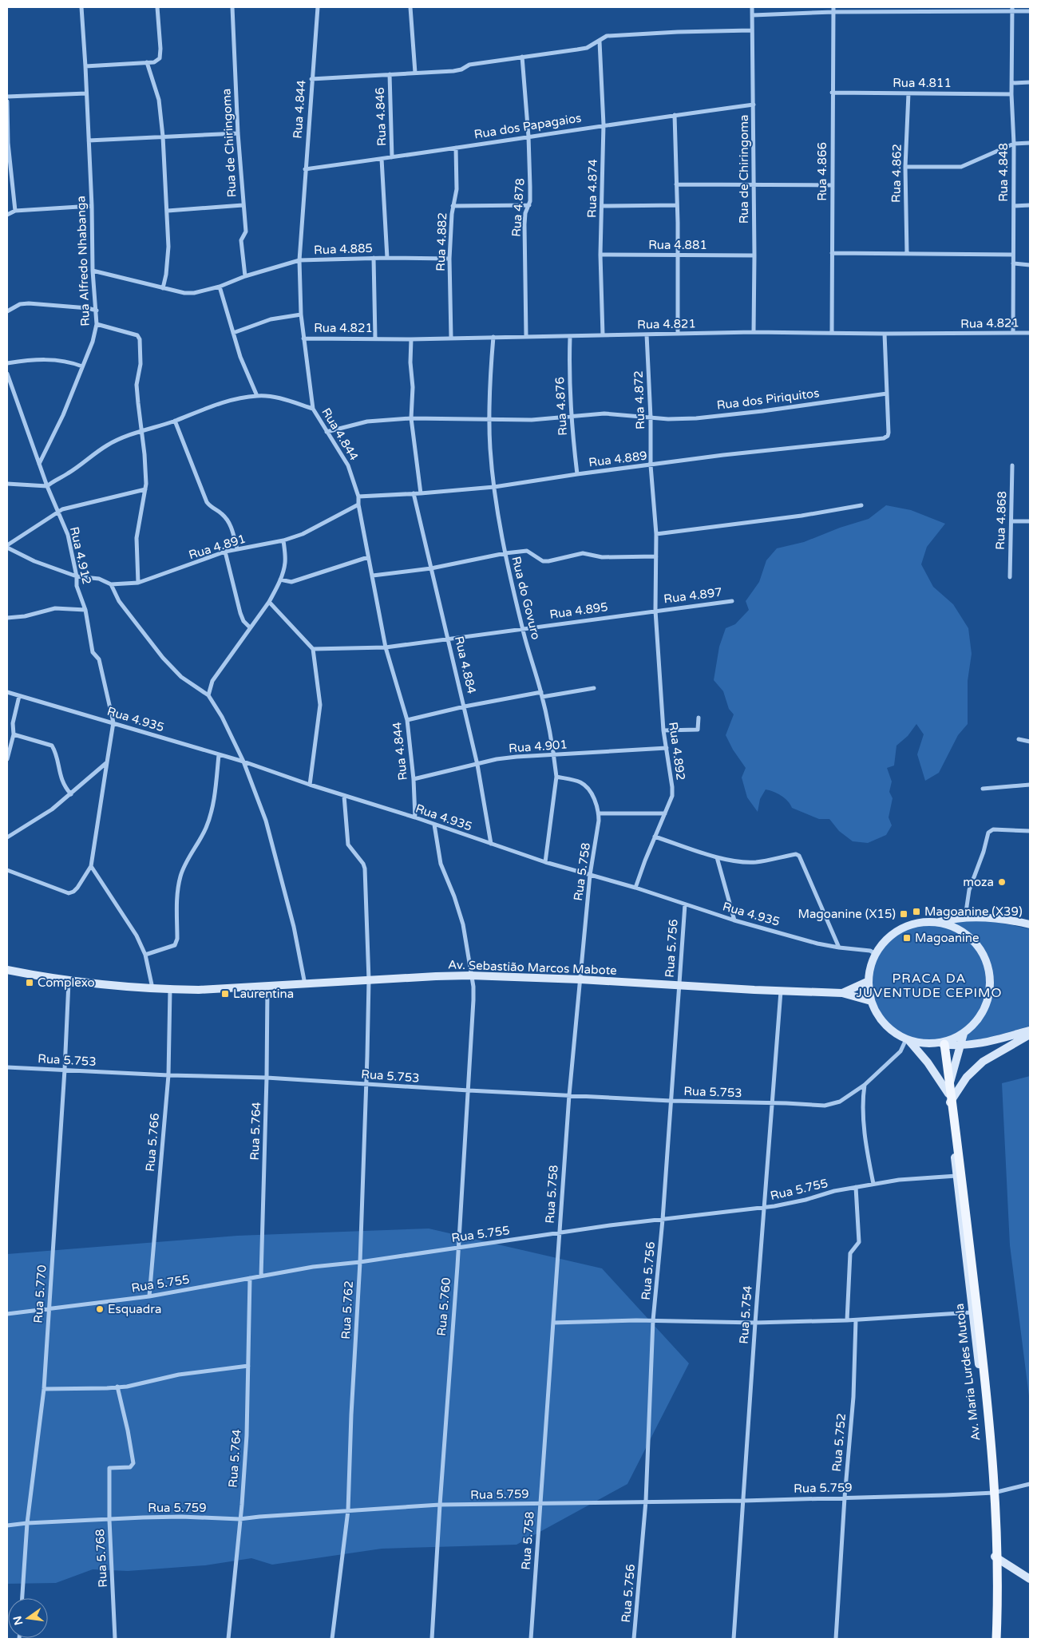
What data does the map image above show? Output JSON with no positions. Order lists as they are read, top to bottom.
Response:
{
  "streets": {
    "main road": ["Av. Sebastião Marcos Mabote", "Av. Maria Lurdes Mutola"],
    "street": [
      "Rua 4.811",
      "Rua 4.844",
      "Rua 4.846",
      "Rua dos Papagaios",
      "Rua de Chiringoma",
      "Rua 4.866",
      "Rua 4.848",
      "Rua 4.862",
      "Rua 4.874",
      "Rua 4.878",
      "Rua 4.882",
      "Rua 4.881",
      "Rua 4.885",
      "Rua Alfredo Nhabanga",
      "Rua 4.821",
      "Rua dos Piriquitos",
      "Rua 4.872",
      "Rua 4.876",
      "Rua 4.889",
      "Rua 4.868",
      "Rua 4.891",
      "Rua 4.912",
      "Rua 4.897",
      "Rua do Govuro",
      "Rua 4.895",
      "Rua 4.884",
      "Rua 4.935",
      "Rua 4.901",
      "Rua 4.892",
      "Rua 5.758",
      "Rua 5.756",
      "Rua 5.753",
      "Rua 5.764",
      "Rua 5.766",
      "Rua 5.755",
      "Rua 5.770",
      "Rua 5.760",
      "Rua 5.762",
      "Rua 5.754",
      "Rua 5.752",
      "Rua 5.759",
      "Rua 5.768"
    ]
  },
  "crossings": [
    ["Rua 4.811", "Rua 4.866"],
    ["Rua 4.811", "Rua 4.848"],
    ["Rua 4.811", "Rua 4.862"],
    ["Rua 4.844", "Rua dos Papagaios"],
    ["Rua 4.844", "Rua 4.885"],
    ["Rua 4.844", "Rua 4.821"],
    ["Rua 4.844", "Rua dos Piriquitos"],
    ["Rua 4.844", "Rua 4.889"],
    ["Rua 4.844", "Rua 4.891"],
    ["Rua 4.844", "Rua 4.895"],
    ["Rua 4.844", "Rua 4.935"],
    ["Rua 4.844", "Rua 4.901"],
    ["Rua 4.846", "Rua dos Papagaios"],
    ["Rua dos Papagaios", "Rua de Chiringoma"],
    ["Rua dos Papagaios", "Rua 4.874"],
    ["Rua dos Papagaios", "Rua 4.878"],
    ["Rua dos Papagaios", "Rua 4.882"],
    ["Rua de Chiringoma", "Rua 4.881"],
    ["Rua de Chiringoma", "Rua 4.885"],
    ["Rua de Chiringoma", "Rua 4.821"],
    ["Rua 4.866", "Rua 4.821"],
    ["Rua 4.848", "Rua 4.821"],
    ["Rua 4.874", "Rua 4.881"],
    ["Rua 4.874", "Rua 4.821"],
    ["Rua 4.878", "Rua 4.821"],
    ["Rua 4.882", "Rua 4.885"],
    ["Rua 4.882", "Rua 4.821"],
    ["Rua 4.885", "Rua Alfredo Nhabanga"],
    ["Rua Alfredo Nhabanga", "Rua 4.912"],
    ["Rua 4.821", "Rua 4.872"],
    ["Rua 4.821", "Rua 4.876"],
    ["Rua 4.821", "Rua do Govuro"],
    ["Rua dos Piriquitos", "Rua 4.872"],
    ["Rua dos Piriquitos", "Rua 4.876"],
    ["Rua dos Piriquitos", "Rua 4.889"],
    ["Rua dos Piriquitos", "Rua do Govuro"],
    ["Rua 4.872", "Rua 4.889"],
    ["Rua 4.872", "Rua 4.892"],
    ["Rua 4.876", "Rua 4.889"],
    ["Rua 4.889", "Rua do Govuro"],
    ["Rua 4.889", "Rua 4.884"],
    ["Rua 4.891", "Rua 4.912"],
    ["Rua 4.912", "Rua 4.935"],
    ["Rua 4.897", "Rua 4.895"],
    ["Rua 4.897", "Rua 4.892"],
    ["Rua do Govuro", "Rua 4.895"],
    ["Rua do Govuro", "Rua 4.935"],
    ["Rua do Govuro", "Rua 4.901"],
    ["Rua do Govuro", "Rua 5.758"],
    ["Rua 4.895", "Rua 4.884"],
    ["Rua 4.895", "Rua 4.892"],
    ["Rua 4.884", "Rua 4.935"],
    ["Rua 4.884", "Rua 4.901"],
    ["Rua 4.935", "Rua 4.892"],
    ["Rua 4.935", "Rua 5.758"],
    ["Rua 4.935", "Rua 5.756"],
    ["Rua 4.935", "Av. Sebastião Marcos Mabote"],
    ["Rua 4.935", "Rua 5.753"],
    ["Rua 4.935", "Rua 5.760"],
    ["Rua 4.935", "Rua 5.762"],
    ["Rua 4.901", "Rua 4.892"],
    ["Rua 5.758", "Av. Sebastião Marcos Mabote"],
    ["Rua 5.758", "Rua 5.753"],
    ["Rua 5.758", "Rua 5.755"],
    ["Rua 5.758", "Rua 5.759"],
    ["Rua 5.756", "Av. Sebastião Marcos Mabote"],
    ["Rua 5.756", "Rua 5.753"],
    ["Rua 5.756", "Rua 5.755"],
    ["Rua 5.756", "Rua 5.759"],
    ["Av. Sebastião Marcos Mabote", "Rua 5.753"],
    ["Av. Sebastião Marcos Mabote", "Rua 5.764"],
    ["Av. Sebastião Marcos Mabote", "Rua 5.766"],
    ["Av. Sebastião Marcos Mabote", "Rua 5.770"],
    ["Av. Sebastião Marcos Mabote", "Rua 5.760"],
    ["Av. Sebastião Marcos Mabote", "Rua 5.762"],
    ["Av. Sebastião Marcos Mabote", "Rua 5.754"],
    ["Rua 5.753", "Rua 5.764"],
    ["Rua 5.753", "Rua 5.766"],
    ["Rua 5.753", "Rua 5.770"],
    ["Rua 5.753", "Rua 5.760"],
    ["Rua 5.753", "Rua 5.762"],
    ["Rua 5.753", "Rua 5.754"],
    ["Rua 5.764", "Rua 5.755"],
    ["Rua 5.764", "Rua 5.759"],
    ["Rua 5.766", "Rua 5.755"],
    ["Rua 5.755", "Rua 5.770"],
    ["Rua 5.755", "Rua 5.760"],
    ["Rua 5.755", "Rua 5.762"],
    ["Rua 5.755", "Rua 5.754"],
    ["Rua 5.755", "Av. Maria Lurdes Mutola"],
    ["Rua 5.770", "Rua 5.759"],
    ["Rua 5.760", "Rua 5.759"],
    ["Rua 5.762", "Rua 5.759"],
    ["Rua 5.754", "Rua 5.759"],
    ["Av. Maria Lurdes Mutola", "Rua 5.759"],
    ["Rua 5.752", "Rua 5.759"],
    ["Rua 5.759", "Rua 5.768"]
  ],
  "districts": ["PRACA DA JUVENTUDE CEPIMO"],
  "places": {
    "other": ["moza", "Esquadra"],
    "transit": [
      "Magoanine (X39)",
      "Magoanine (X15)",
      "Magoanine",
      "Complexo",
      "Laurentina"
    ]
  },
  "north": "left"
}
